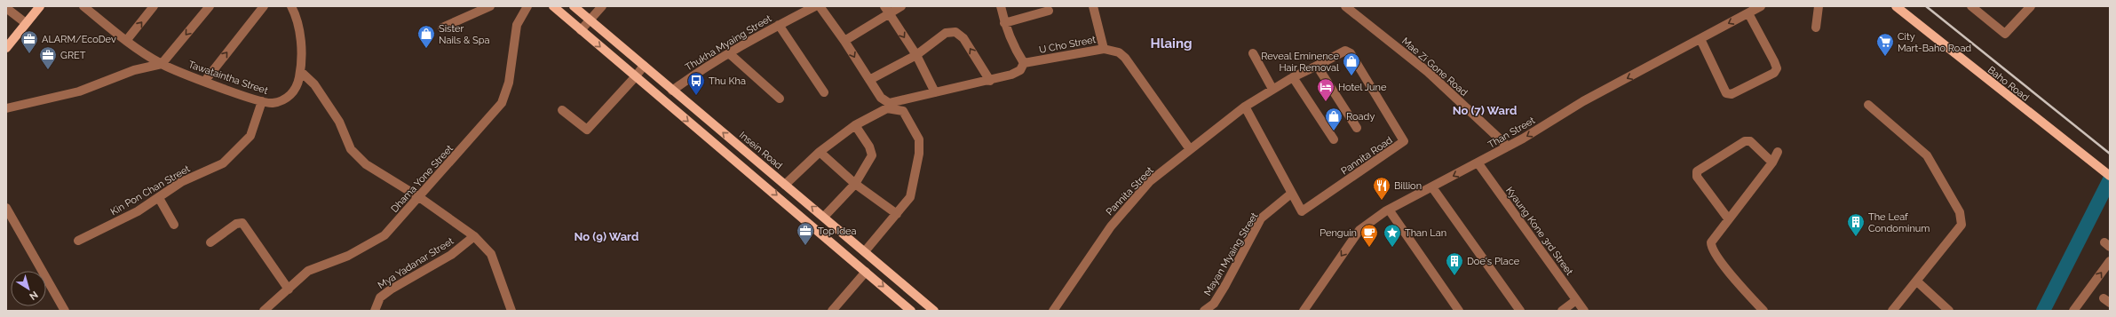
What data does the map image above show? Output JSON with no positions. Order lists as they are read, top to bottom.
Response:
{
  "streets": {
    "main road": ["Baho Road", "Insein Road"],
    "street": [
      "Thukha Myaing Street",
      "U Cho Street",
      "Mae Zi Gone Road",
      "Tawataintha Street",
      "Than Street",
      "Pannita Road",
      "Dhama Yone Street",
      "Kin Pon Chan Street",
      "Pannita Street",
      "Kyaung Kone 3rd Street",
      "Mayan Myaing Street",
      "Mya Yadanar Street"
    ]
  },
  "crossings": [
    ["Thukha Myaing Street", "Insein Road"],
    ["U Cho Street", "Pannita Street"],
    ["Mae Zi Gone Road", "Than Street"],
    ["Tawataintha Street", "Kin Pon Chan Street"],
    ["Than Street", "Kyaung Kone 3rd Street"],
    ["Pannita Road", "Pannita Street"],
    ["Pannita Road", "Mayan Myaing Street"]
  ],
  "one_way": ["Than Street"],
  "districts": ["Hlaing", "No (7) Ward", "No (9) Ward"],
  "places": {
    "shop": ["Sister Nails & Spa", "Reveal Eminence Hair Removal", "Roady"],
    "office": ["ALARM/EcoDev", "GRET", "Top Idea"],
    "supermarket": ["City Mart-Baho Road"],
    "bus stop": ["Thu Kha"],
    "hotel": ["Hotel June"],
    "restaurant": ["Billion"],
    "building": ["The Leaf Condominum", "Doe's Place"],
    "cafe": ["Penguin"],
    "place": ["Than Lan"]
  },
  "north": "bottom right"
}
